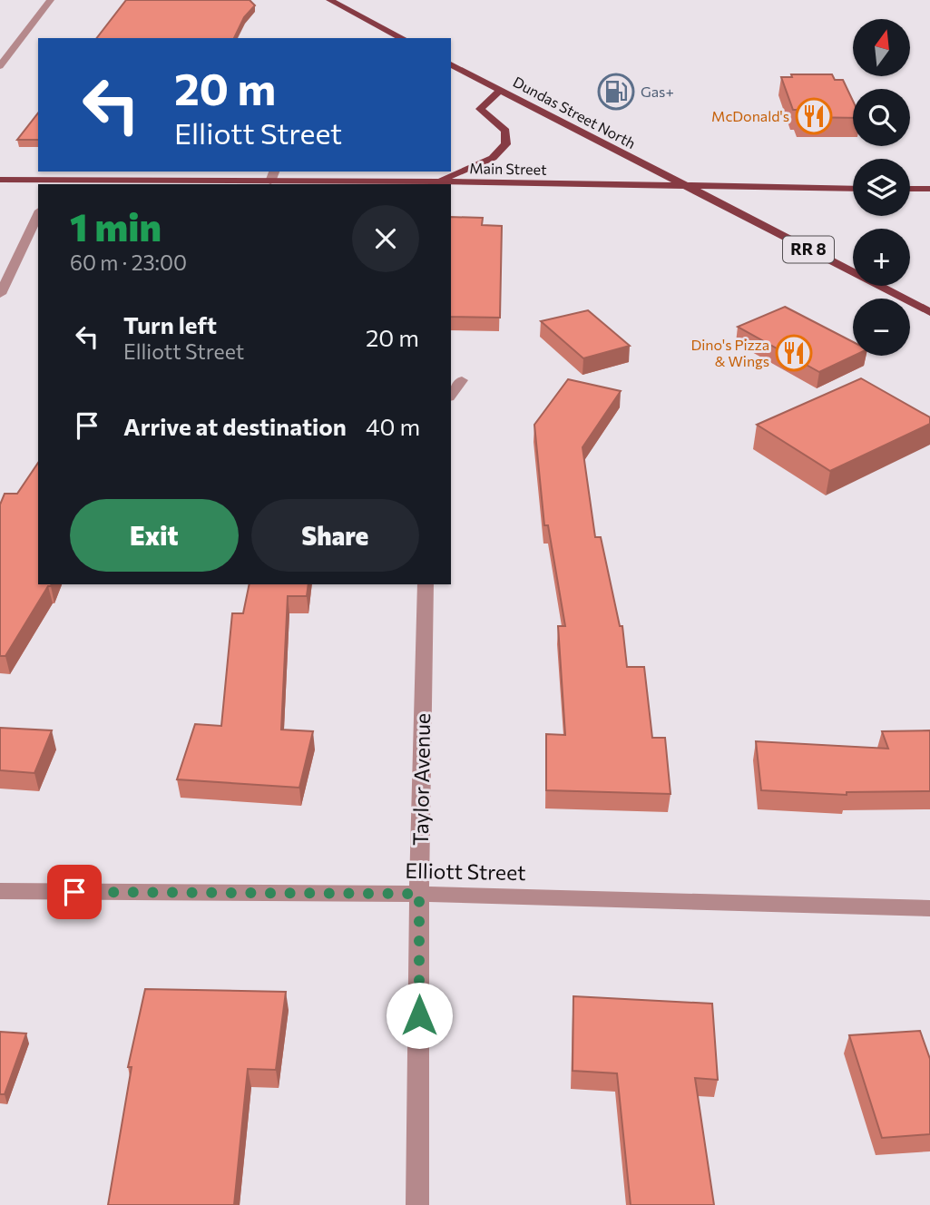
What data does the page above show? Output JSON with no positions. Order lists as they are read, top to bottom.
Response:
{
  "streets": {
    "main road": ["Dundas Street North", "Main Street", "RR 8"],
    "street": ["Taylor Avenue", "Elliott Street"]
  },
  "crossings": [
    ["Dundas Street North", "Main Street"],
    ["Dundas Street North", "RR 8"],
    ["Main Street", "RR 8"],
    ["Taylor Avenue", "Elliott Street"]
  ],
  "places": {
    "fuel station": ["Gas+"],
    "restaurant": ["McDonald's", "Dino's Pizza & Wings"]
  },
  "north": "top",
  "page": {
    "map_buttons": ["+", "−"],
    "turn": ["20 m", "Elliott Street"],
    "heading": ["1 min", "60 m · 23:00"],
    "list": [
      {
        "name": "Turn left",
        "note": "Elliott Street",
        "value": "20 m"
      },
      {
        "name": "Arrive at destination",
        "value": "40 m"
      }
    ],
    "buttons": ["Exit", "Share"]
  }
}
